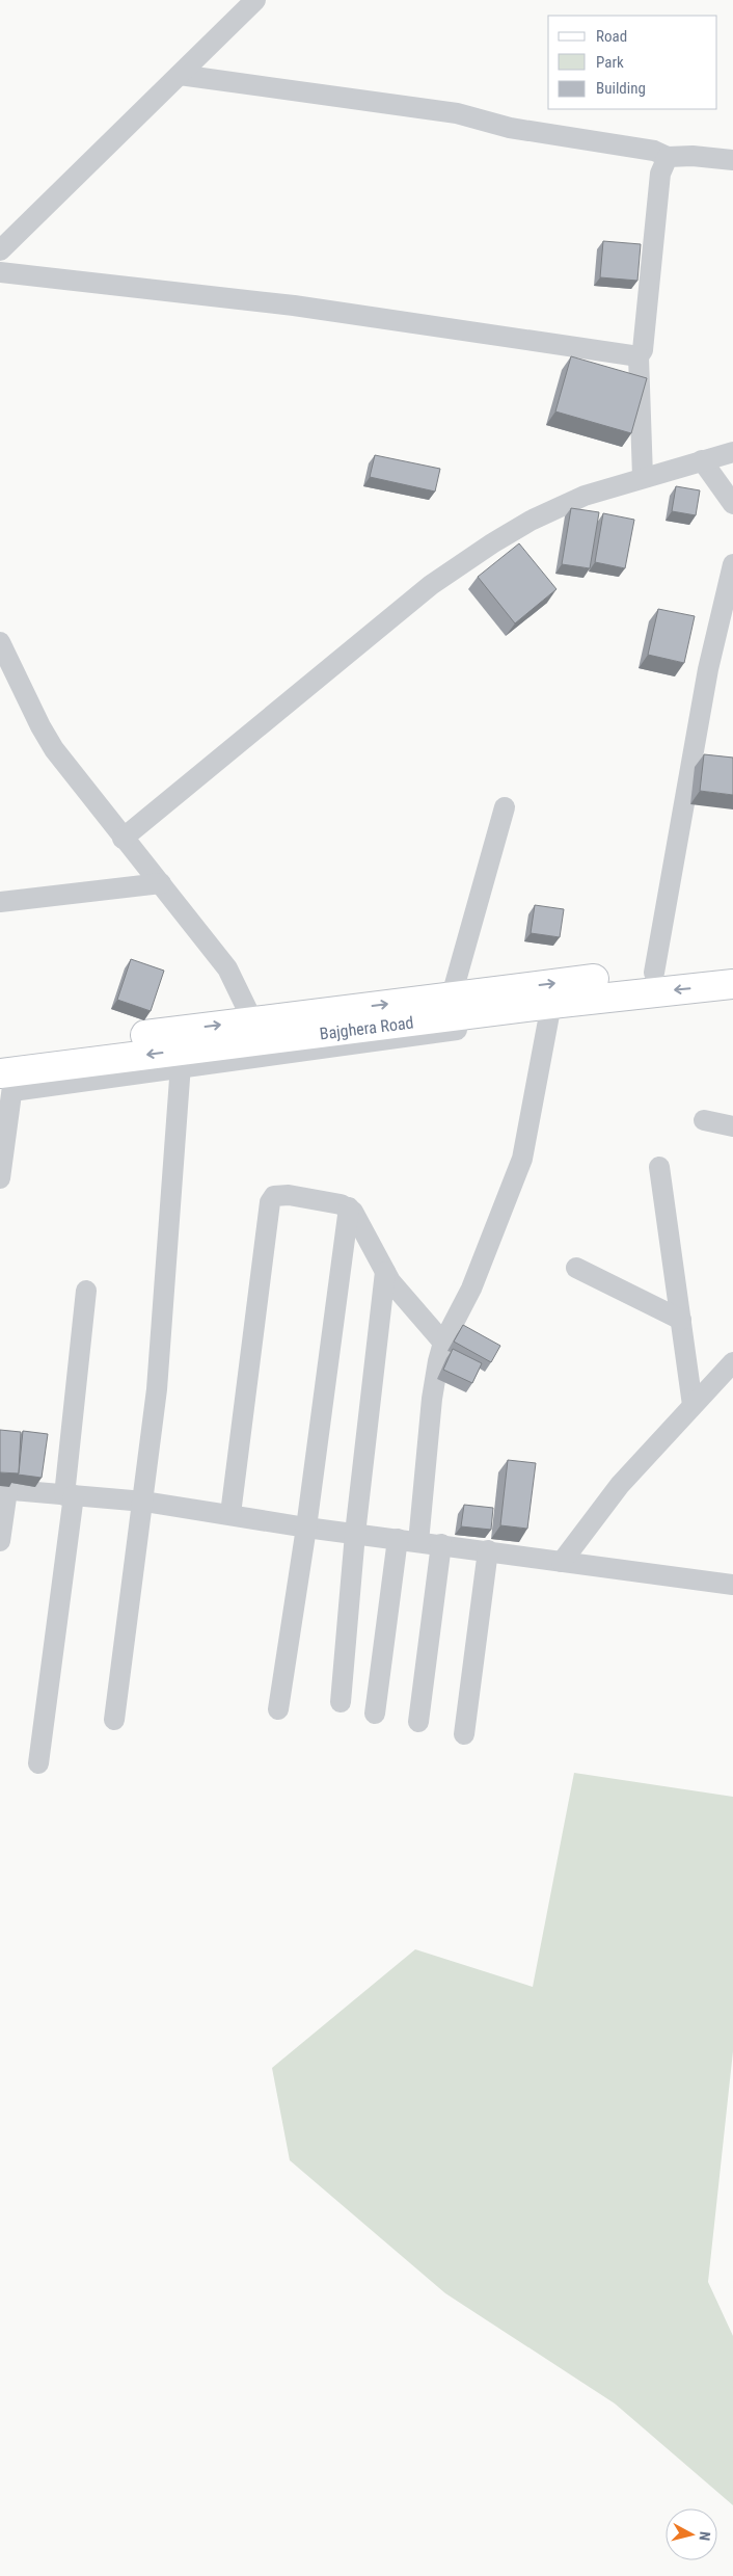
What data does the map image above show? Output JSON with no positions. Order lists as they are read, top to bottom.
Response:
{
  "streets": {
    "main road": ["Bajghera Road"]
  },
  "legend": ["Road", "Park", "Building"],
  "north": "right"
}
